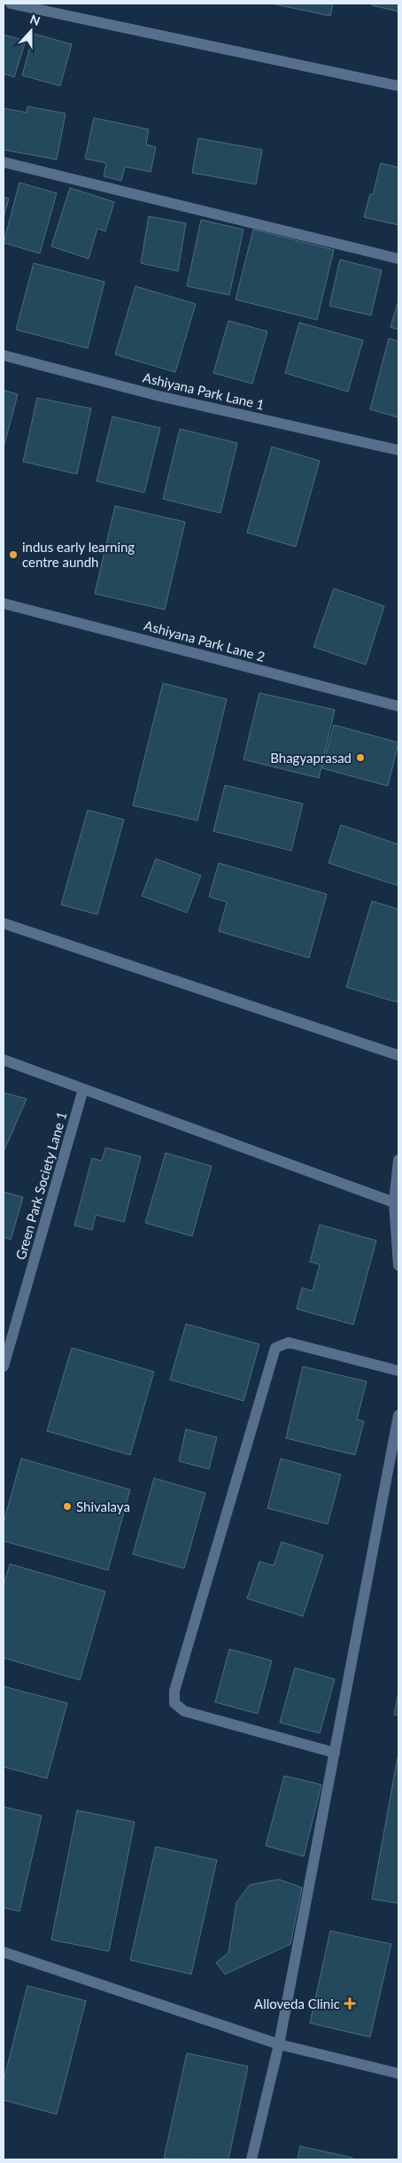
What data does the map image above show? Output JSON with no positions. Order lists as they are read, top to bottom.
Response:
{
  "streets": {
    "street": ["Ashiyana Park Lane 1", "Ashiyana Park Lane 2", "Green Park Society Lane 1"]
  },
  "places": {
    "other": ["indus early learning centre aundh", "Bhagyaprasad", "Shivalaya"],
    "health": ["Alloveda Clinic"]
  },
  "north": "top"
}
